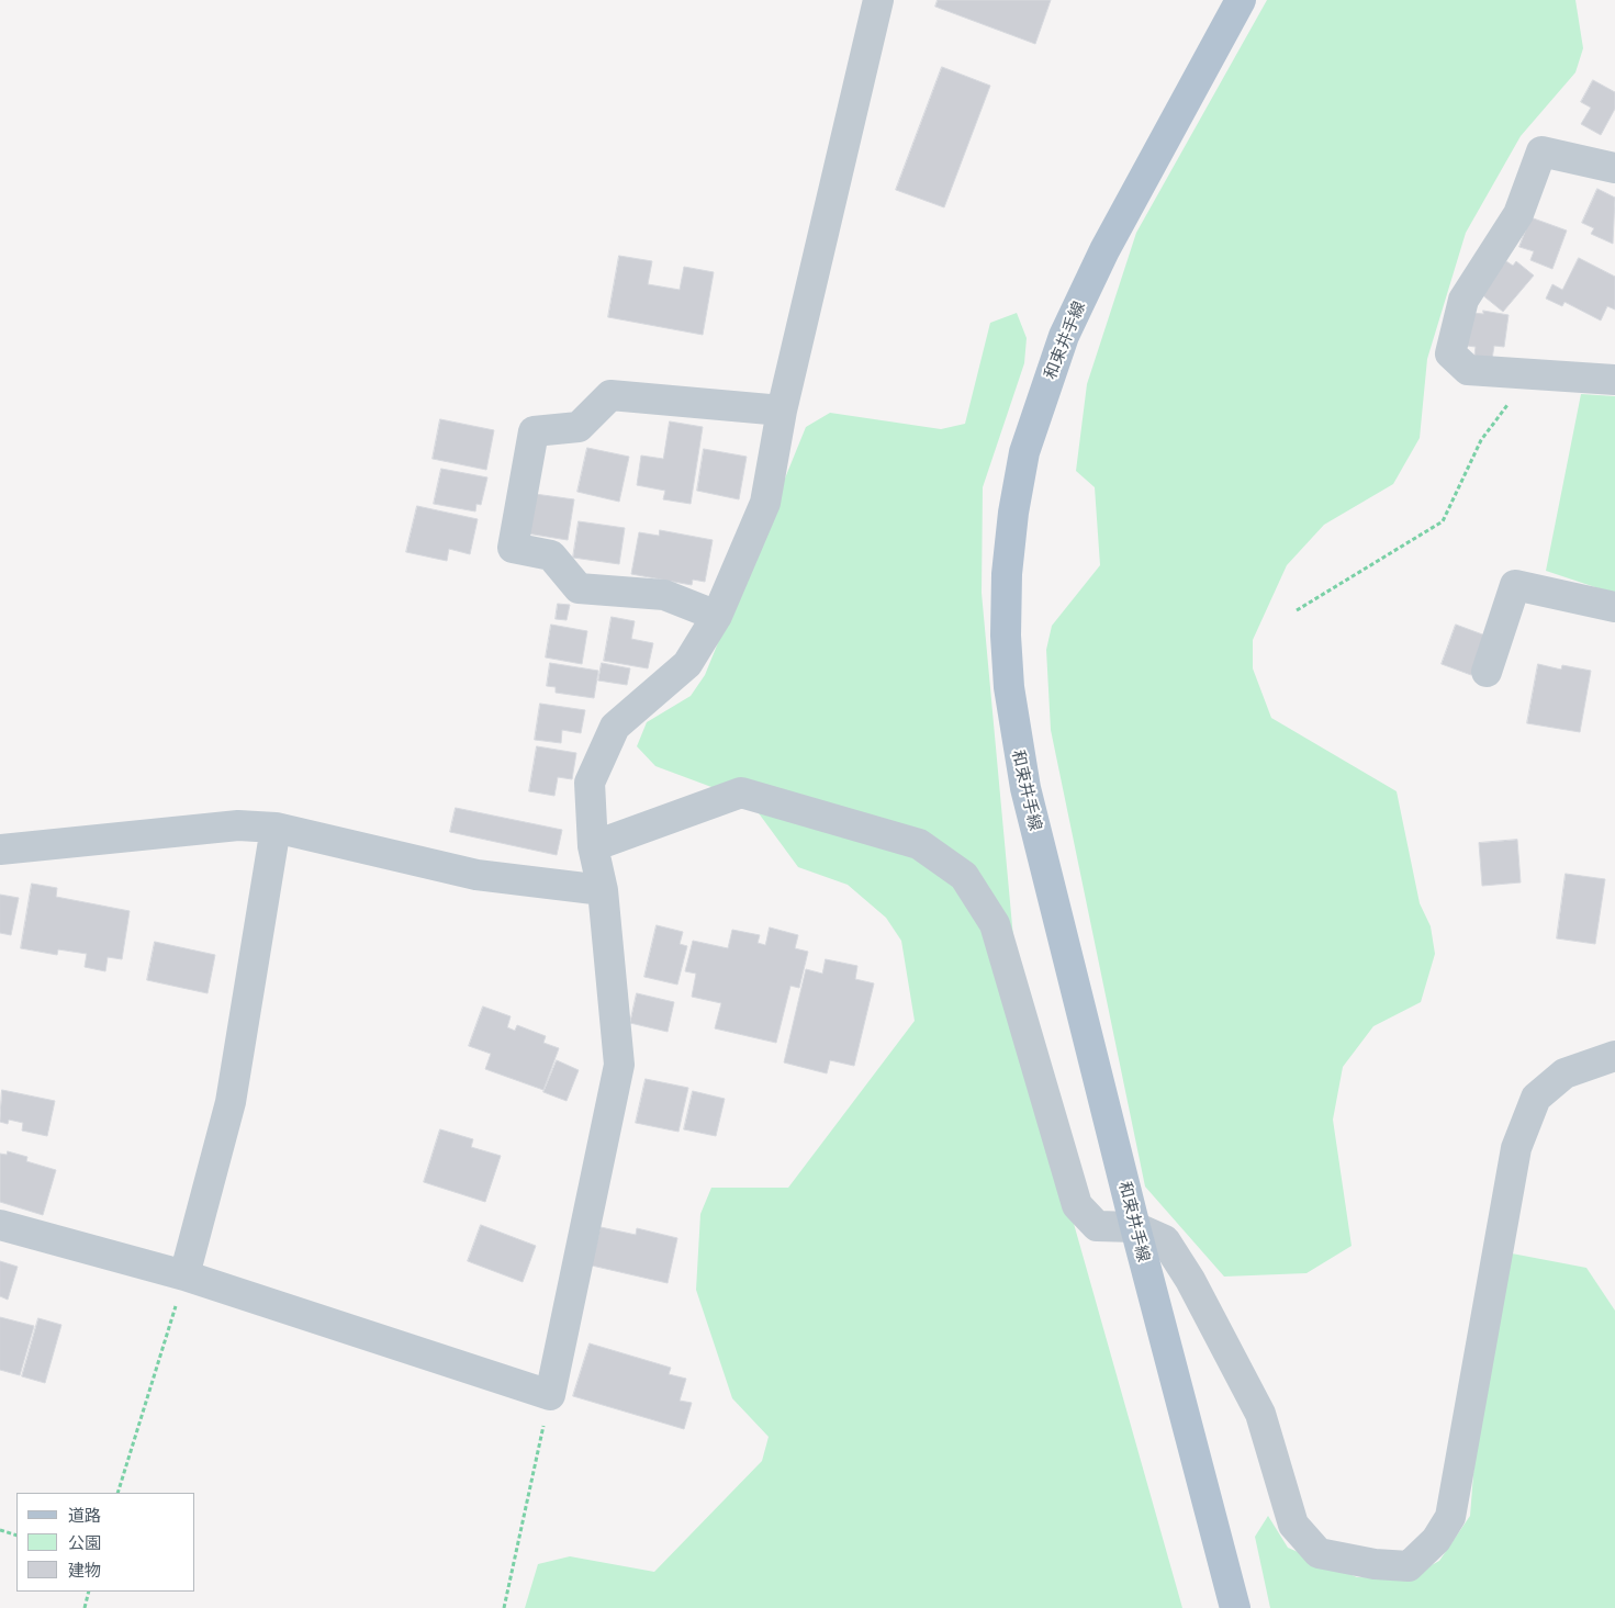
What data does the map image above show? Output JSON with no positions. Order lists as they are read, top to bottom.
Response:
{
  "streets": {
    "main road": ["和束井手線"]
  },
  "legend": ["道路", "公園", "建物"]
}
